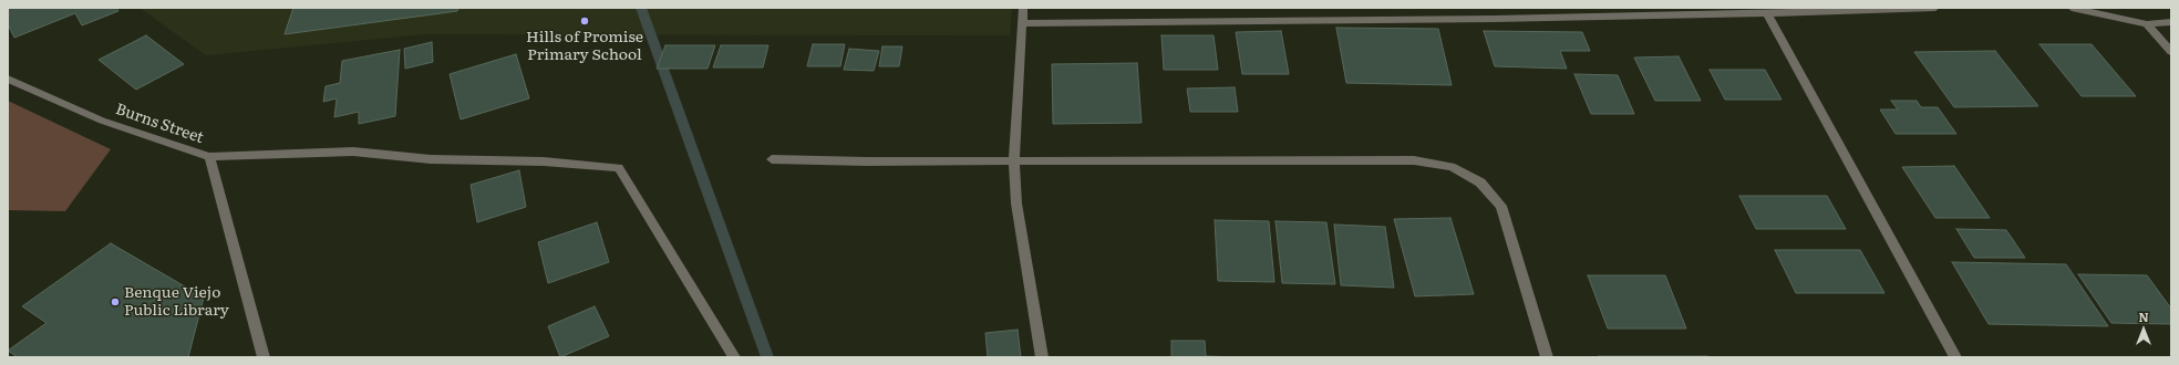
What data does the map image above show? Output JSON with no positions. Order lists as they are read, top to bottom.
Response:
{
  "streets": {
    "street": ["Burns Street"]
  },
  "places": ["Hills of Promise Primary School", "Benque Viejo Public Library"],
  "north": "top"
}
